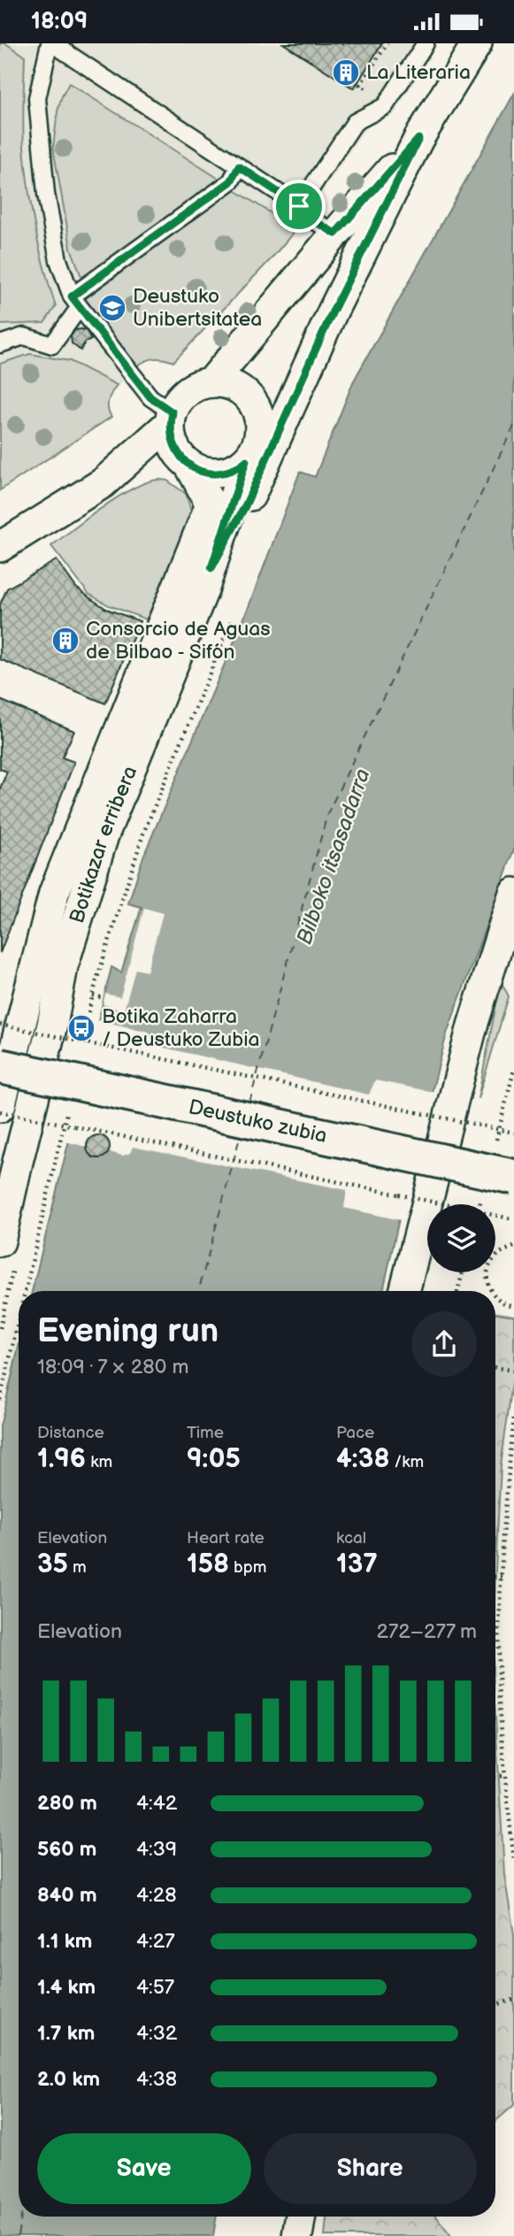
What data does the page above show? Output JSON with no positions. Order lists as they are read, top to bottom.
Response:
{
  "streets": {
    "main road": ["Deustuko zubia"],
    "street": ["Botikazar erribera"]
  },
  "water": ["Bilboko itsasadarra"],
  "places": {
    "building": ["La Literaria", "Consorcio de Aguas de Bilbao - Sifón"],
    "school or university": ["Deustuko Unibertsitatea"],
    "bus stop": ["Botika Zaharra / Deustuko Zubia"]
  },
  "page": {
    "status": "18:09",
    "heading": ["Evening run", "18:09 · 7 × 280 m"],
    "stats": [
      ["Distance", "1.96 km"],
      ["Time", "9:05"],
      ["Pace", "4:38 /km"],
      ["Elevation", "35 m"],
      ["Heart rate", "158 bpm"],
      ["kcal", "137"]
    ],
    "chart": ["Elevation", "272–277 m"],
    "list": [
      {
        "name": "280 m",
        "note": "4:42"
      },
      {
        "name": "560 m",
        "note": "4:39"
      },
      {
        "name": "840 m",
        "note": "4:28"
      },
      {
        "name": "1.1 km",
        "note": "4:27"
      },
      {
        "name": "1.4 km",
        "note": "4:57"
      },
      {
        "name": "1.7 km",
        "note": "4:32"
      },
      {
        "name": "2.0 km",
        "note": "4:38"
      }
    ],
    "buttons": ["Save", "Share"]
  }
}
